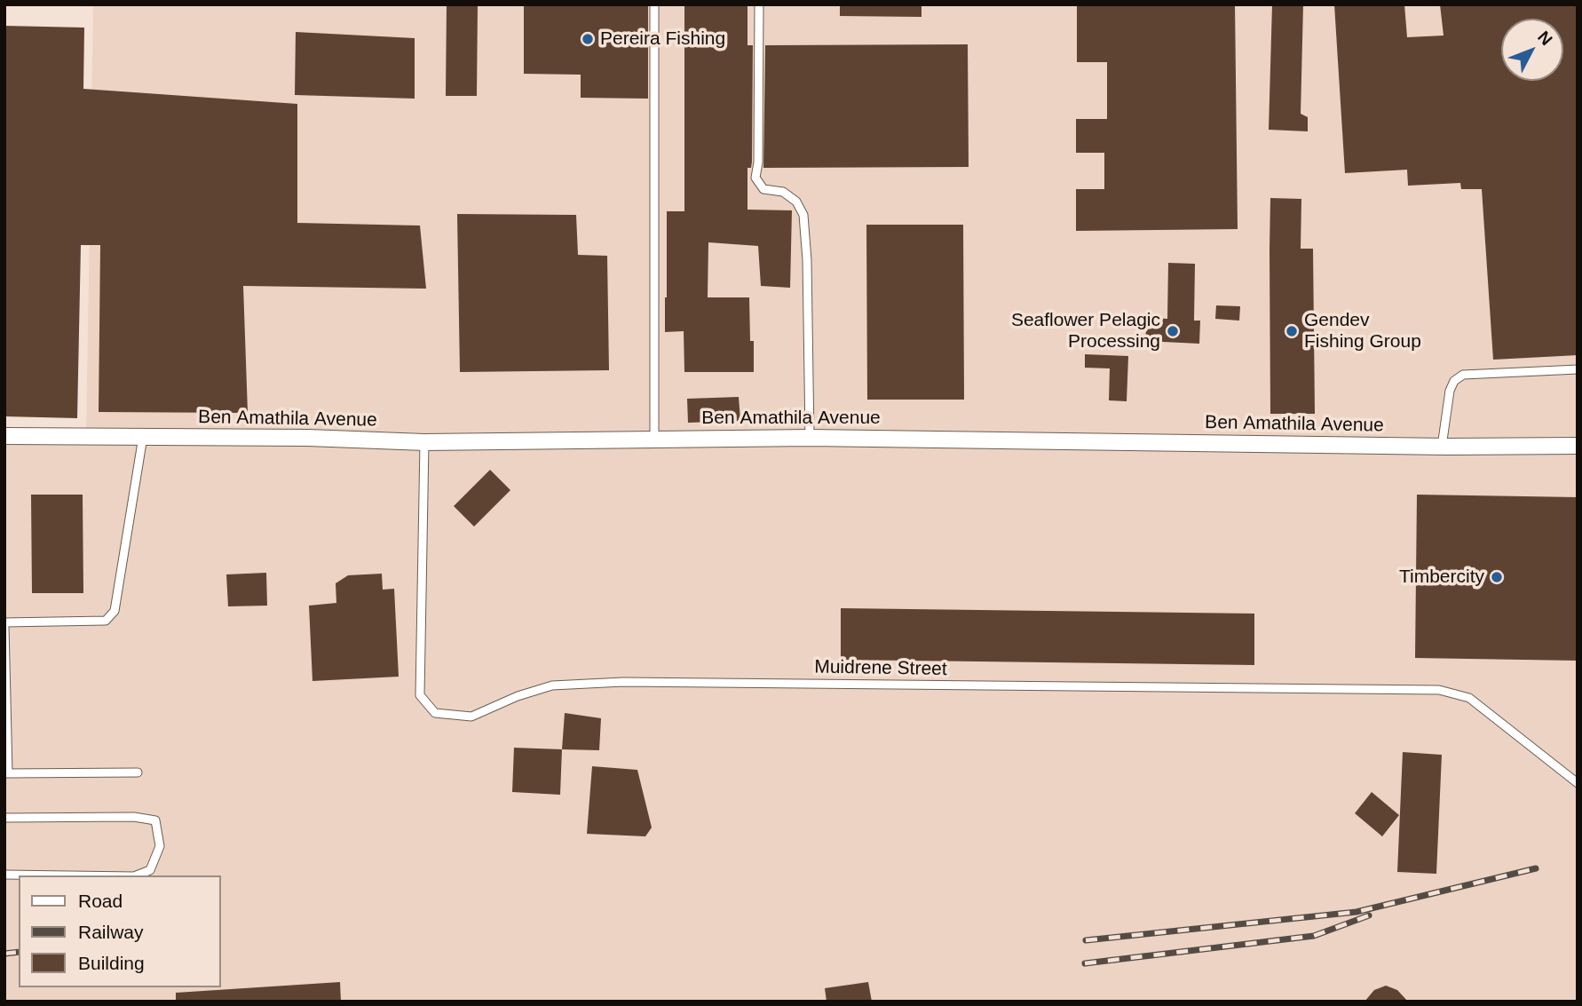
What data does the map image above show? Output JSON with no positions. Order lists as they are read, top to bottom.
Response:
{
  "streets": {
    "street": ["Ben Amathila Avenue"],
    "lane": ["Muidrene Street"]
  },
  "crossings": [
    ["Ben Amathila Avenue", "Muidrene Street"]
  ],
  "places": [
    "Pereira Fishing",
    "Seaflower Pelagic Processing",
    "Gendev Fishing Group",
    "Timbercity"
  ],
  "legend": ["Road", "Railway", "Building"],
  "north": "top right"
}
